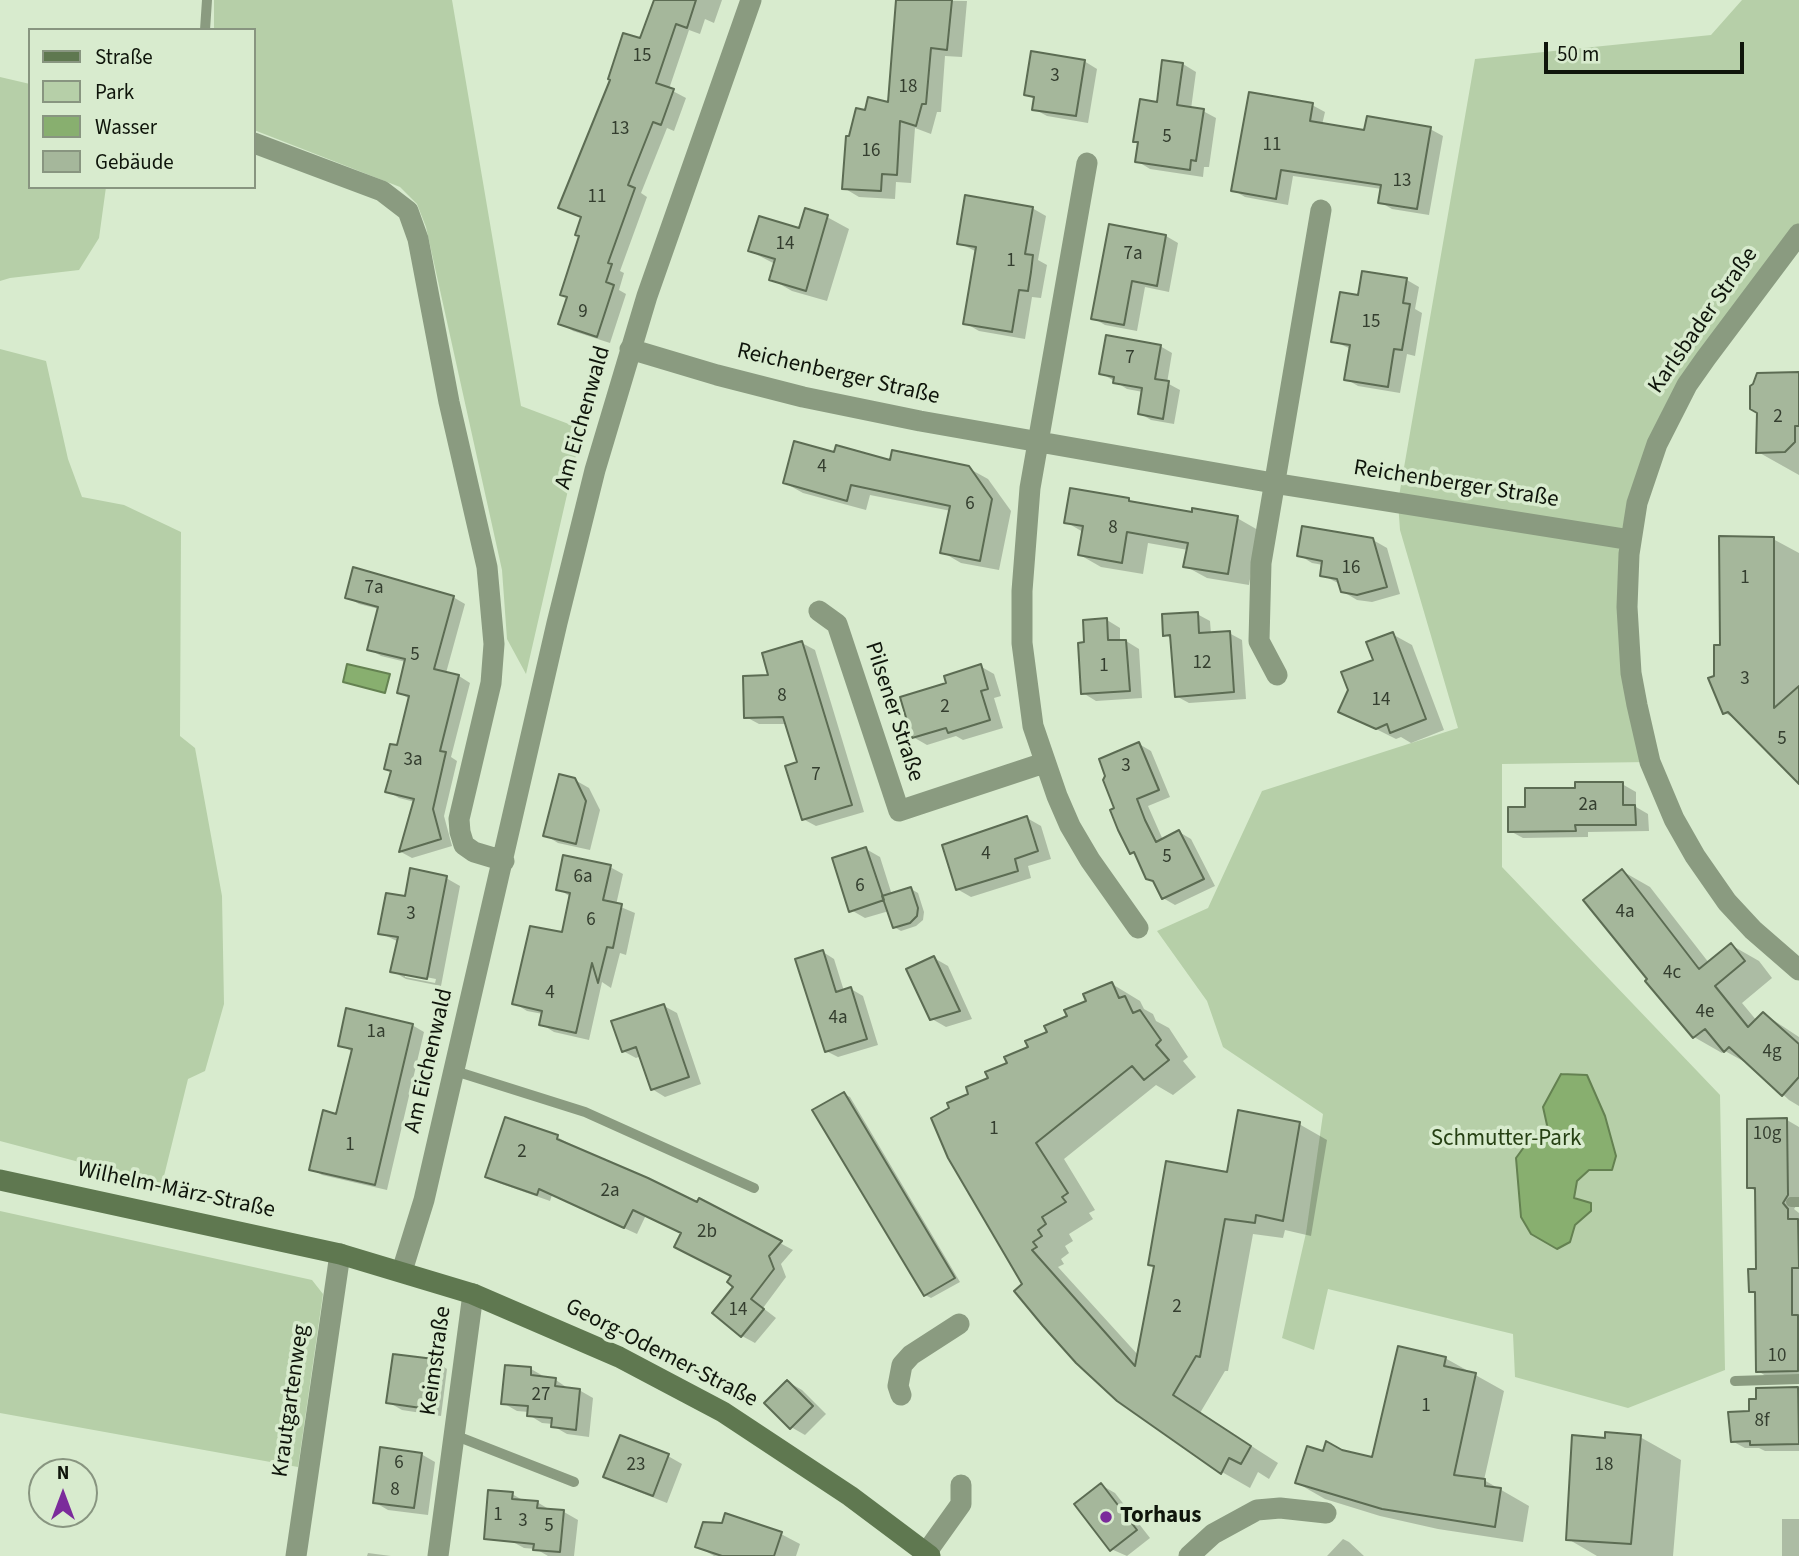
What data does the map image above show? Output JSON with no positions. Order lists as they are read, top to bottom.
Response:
{
  "streets": {
    "street": [
      "Karlsbader Straße",
      "Reichenberger Straße",
      "Am Eichenwald",
      "Pilsener Straße",
      "Wilhelm-März-Straße",
      "Georg-Odemer-Straße",
      "Keimstraße",
      "Krautgartenweg"
    ]
  },
  "crossings": [
    ["Karlsbader Straße", "Reichenberger Straße"],
    ["Reichenberger Straße", "Am Eichenwald"],
    ["Am Eichenwald", "Georg-Odemer-Straße"],
    ["Wilhelm-März-Straße", "Georg-Odemer-Straße"],
    ["Wilhelm-März-Straße", "Krautgartenweg"],
    ["Georg-Odemer-Straße", "Keimstraße"],
    ["Georg-Odemer-Straße", "Krautgartenweg"]
  ],
  "parks": ["Schmutter-Park"],
  "places": ["Torhaus"],
  "house_numbers": [
    "15",
    "3",
    "18",
    "13",
    "5",
    "11",
    "16",
    "13",
    "11",
    "14",
    "7a",
    "1",
    "9",
    "15",
    "7",
    "2",
    "4",
    "6",
    "8",
    "16",
    "1",
    "7a",
    "5",
    "12",
    "1",
    "3",
    "8",
    "14",
    "2",
    "5",
    "3a",
    "3",
    "7",
    "2a",
    "4",
    "5",
    "6a",
    "6",
    "4a",
    "3",
    "6",
    "4c",
    "4",
    "4e",
    "4a",
    "1a",
    "4g",
    "1",
    "10g",
    "1",
    "2",
    "2a",
    "2b",
    "2",
    "14",
    "10",
    "27",
    "1",
    "8f",
    "6",
    "23",
    "18",
    "8",
    "1",
    "3",
    "5"
  ],
  "legend": [
    "Straße",
    "Park",
    "Wasser",
    "Gebäude"
  ],
  "scale_bar": "50 m",
  "north": "top"
}
